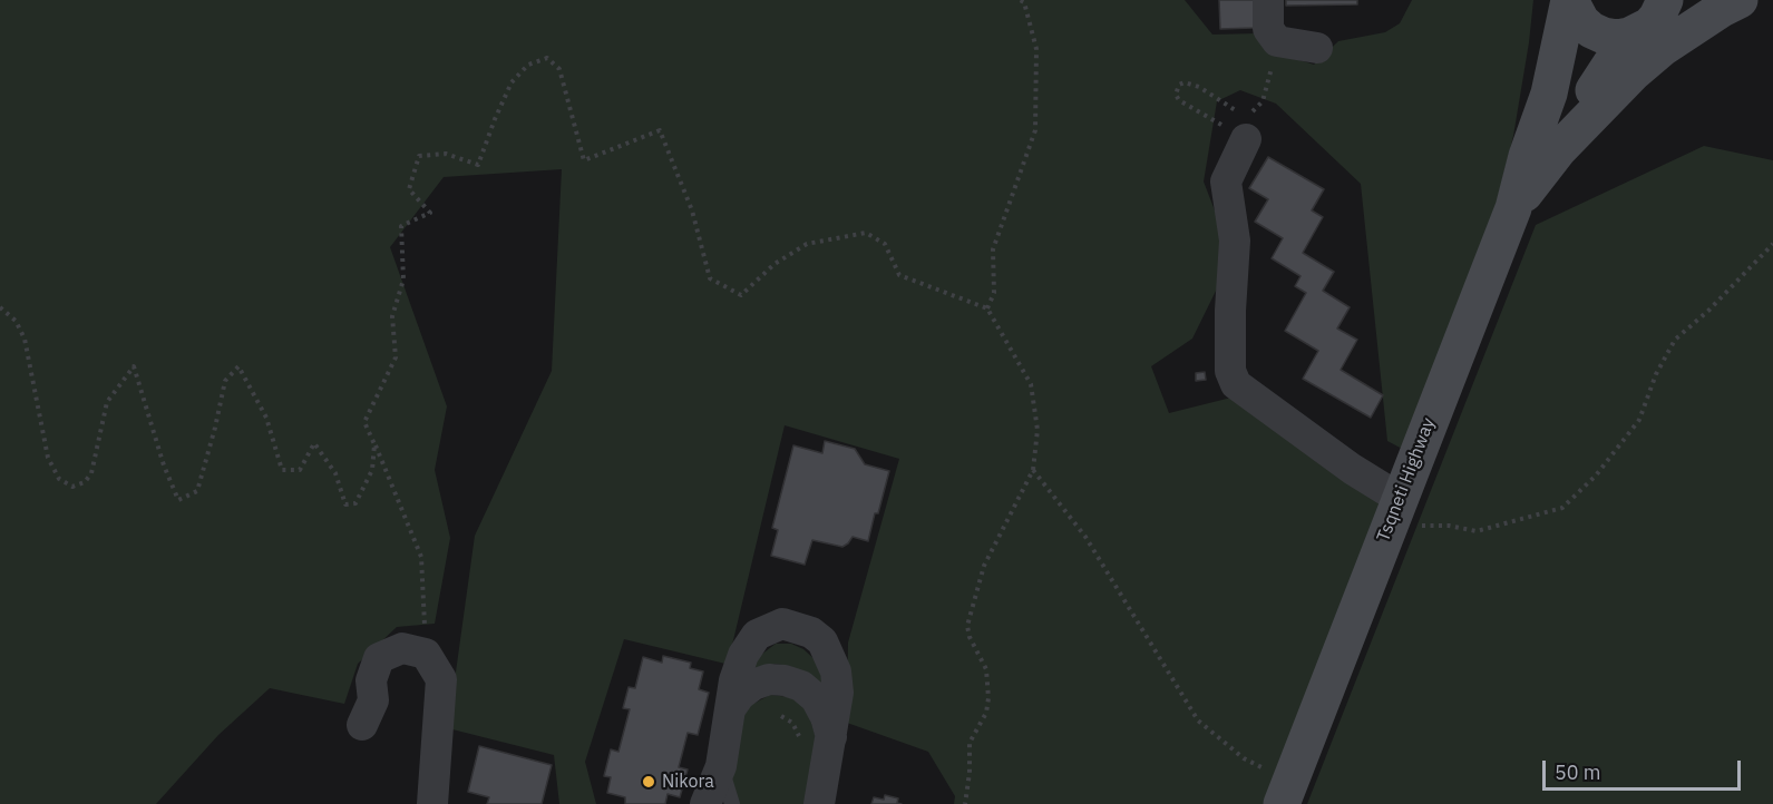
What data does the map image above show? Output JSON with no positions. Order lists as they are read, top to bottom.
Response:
{
  "streets": {
    "main road": ["Tsqneti Highway"]
  },
  "places": ["Nikora"],
  "scale_bar": "50 m"
}
